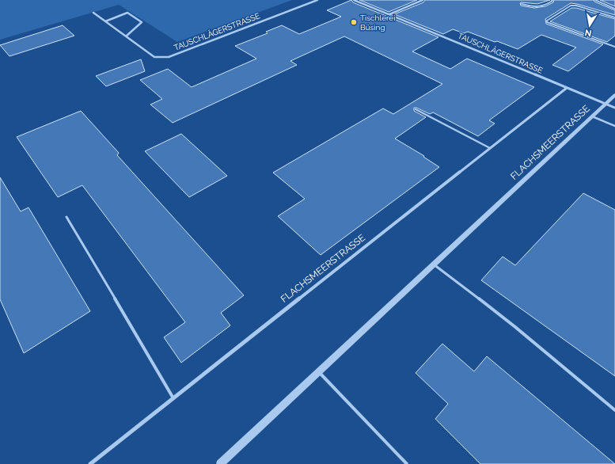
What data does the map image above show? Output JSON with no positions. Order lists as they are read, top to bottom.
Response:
{
  "streets": {
    "street": ["TAUSCHLÄGERSTRASSE", "FLACHSMEERSTRASSE"]
  },
  "crossings": [
    ["TAUSCHLÄGERSTRASSE", "FLACHSMEERSTRASSE"]
  ],
  "places": ["Tischlerei Büsing"],
  "north": "bottom"
}
